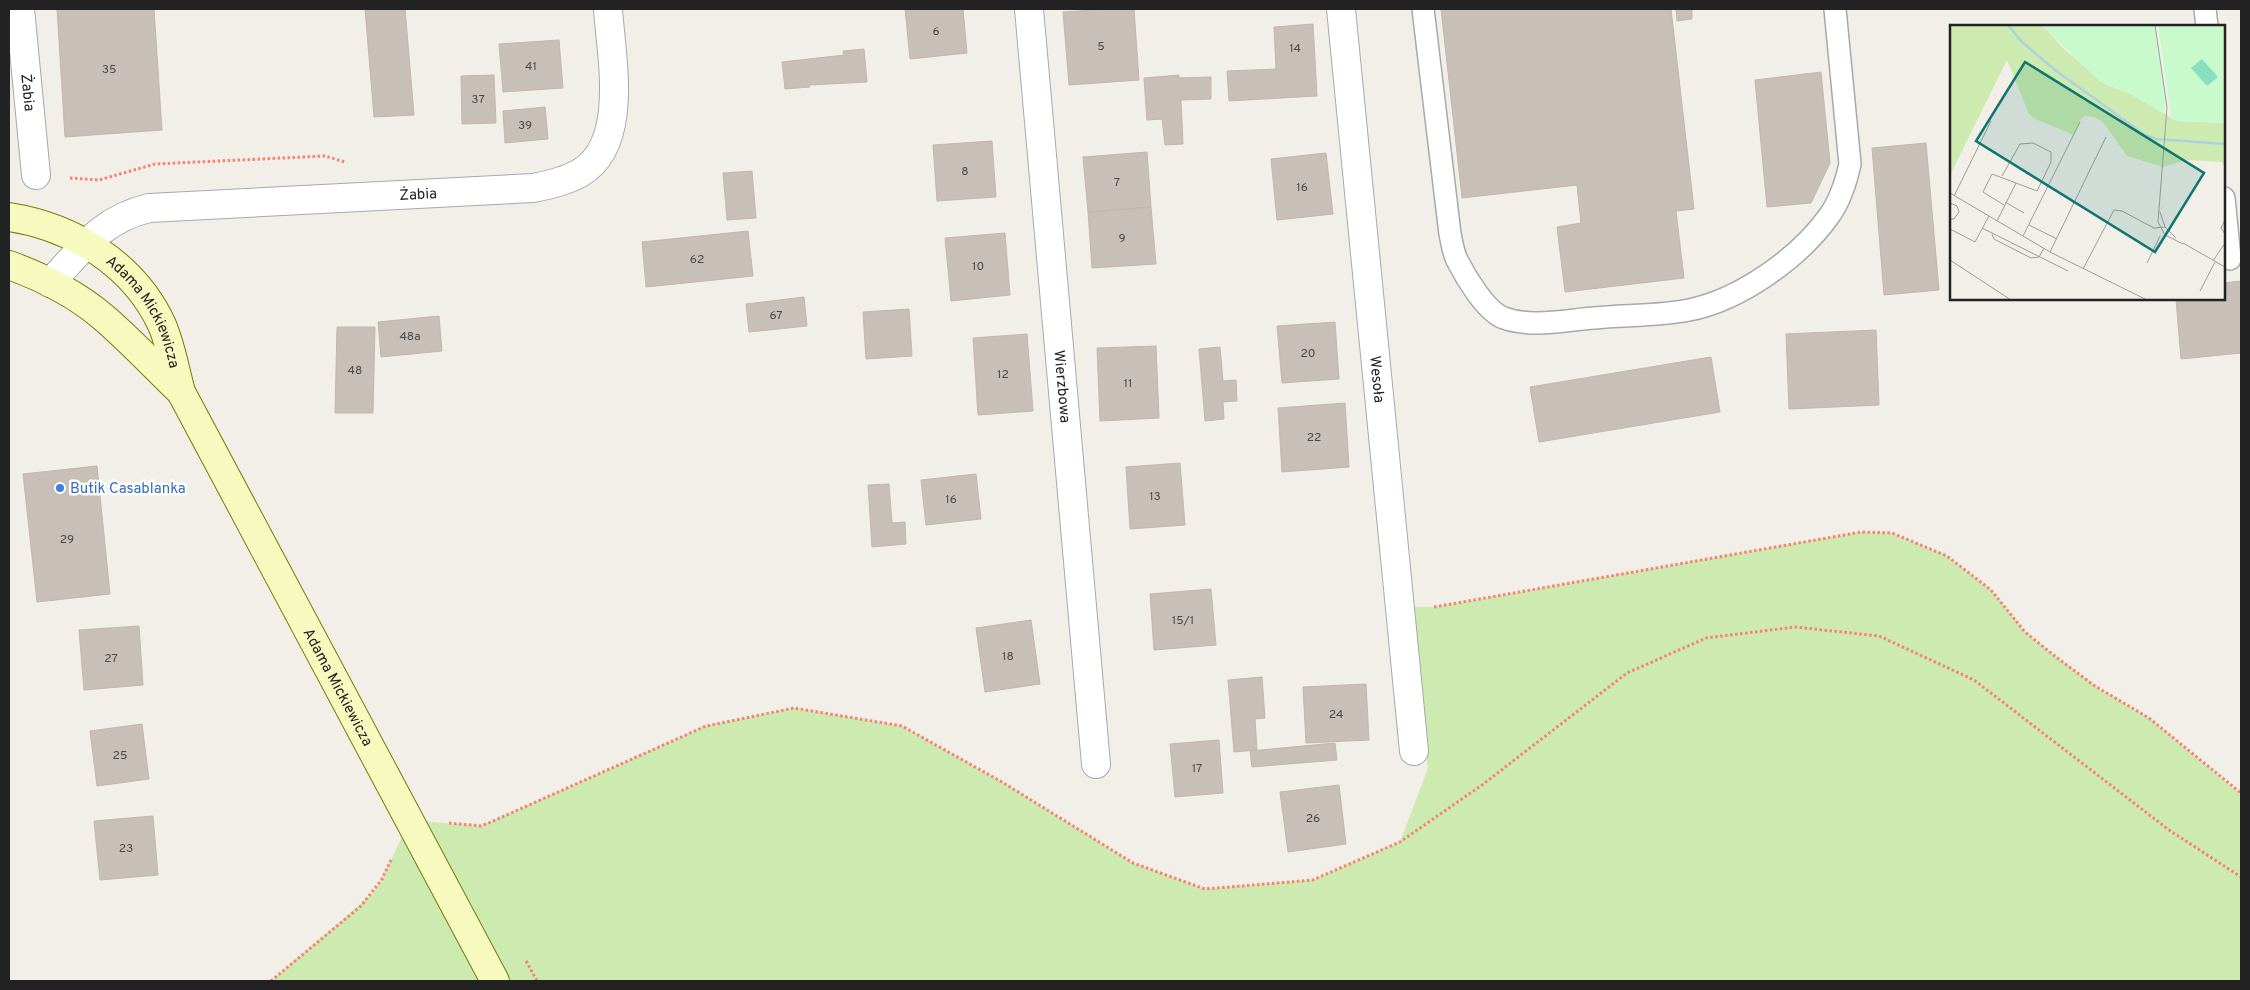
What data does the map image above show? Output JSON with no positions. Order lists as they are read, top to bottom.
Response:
{
  "streets": {
    "street": [
      "Żabia",
      "Adama Mickiewicza",
      "Wesoła",
      "Wierzbowa"
    ]
  },
  "crossings": [
    ["Żabia", "Adama Mickiewicza"]
  ],
  "places": ["Butik Casablanka"],
  "house_numbers": [
    "6",
    "5",
    "14",
    "41",
    "35",
    "37",
    "39",
    "8",
    "7",
    "16",
    "9",
    "62",
    "10",
    "67",
    "48a",
    "20",
    "48",
    "12",
    "11",
    "22",
    "13",
    "16",
    "29",
    "15/1",
    "18",
    "27",
    "24",
    "25",
    "17",
    "26",
    "23"
  ]
}
